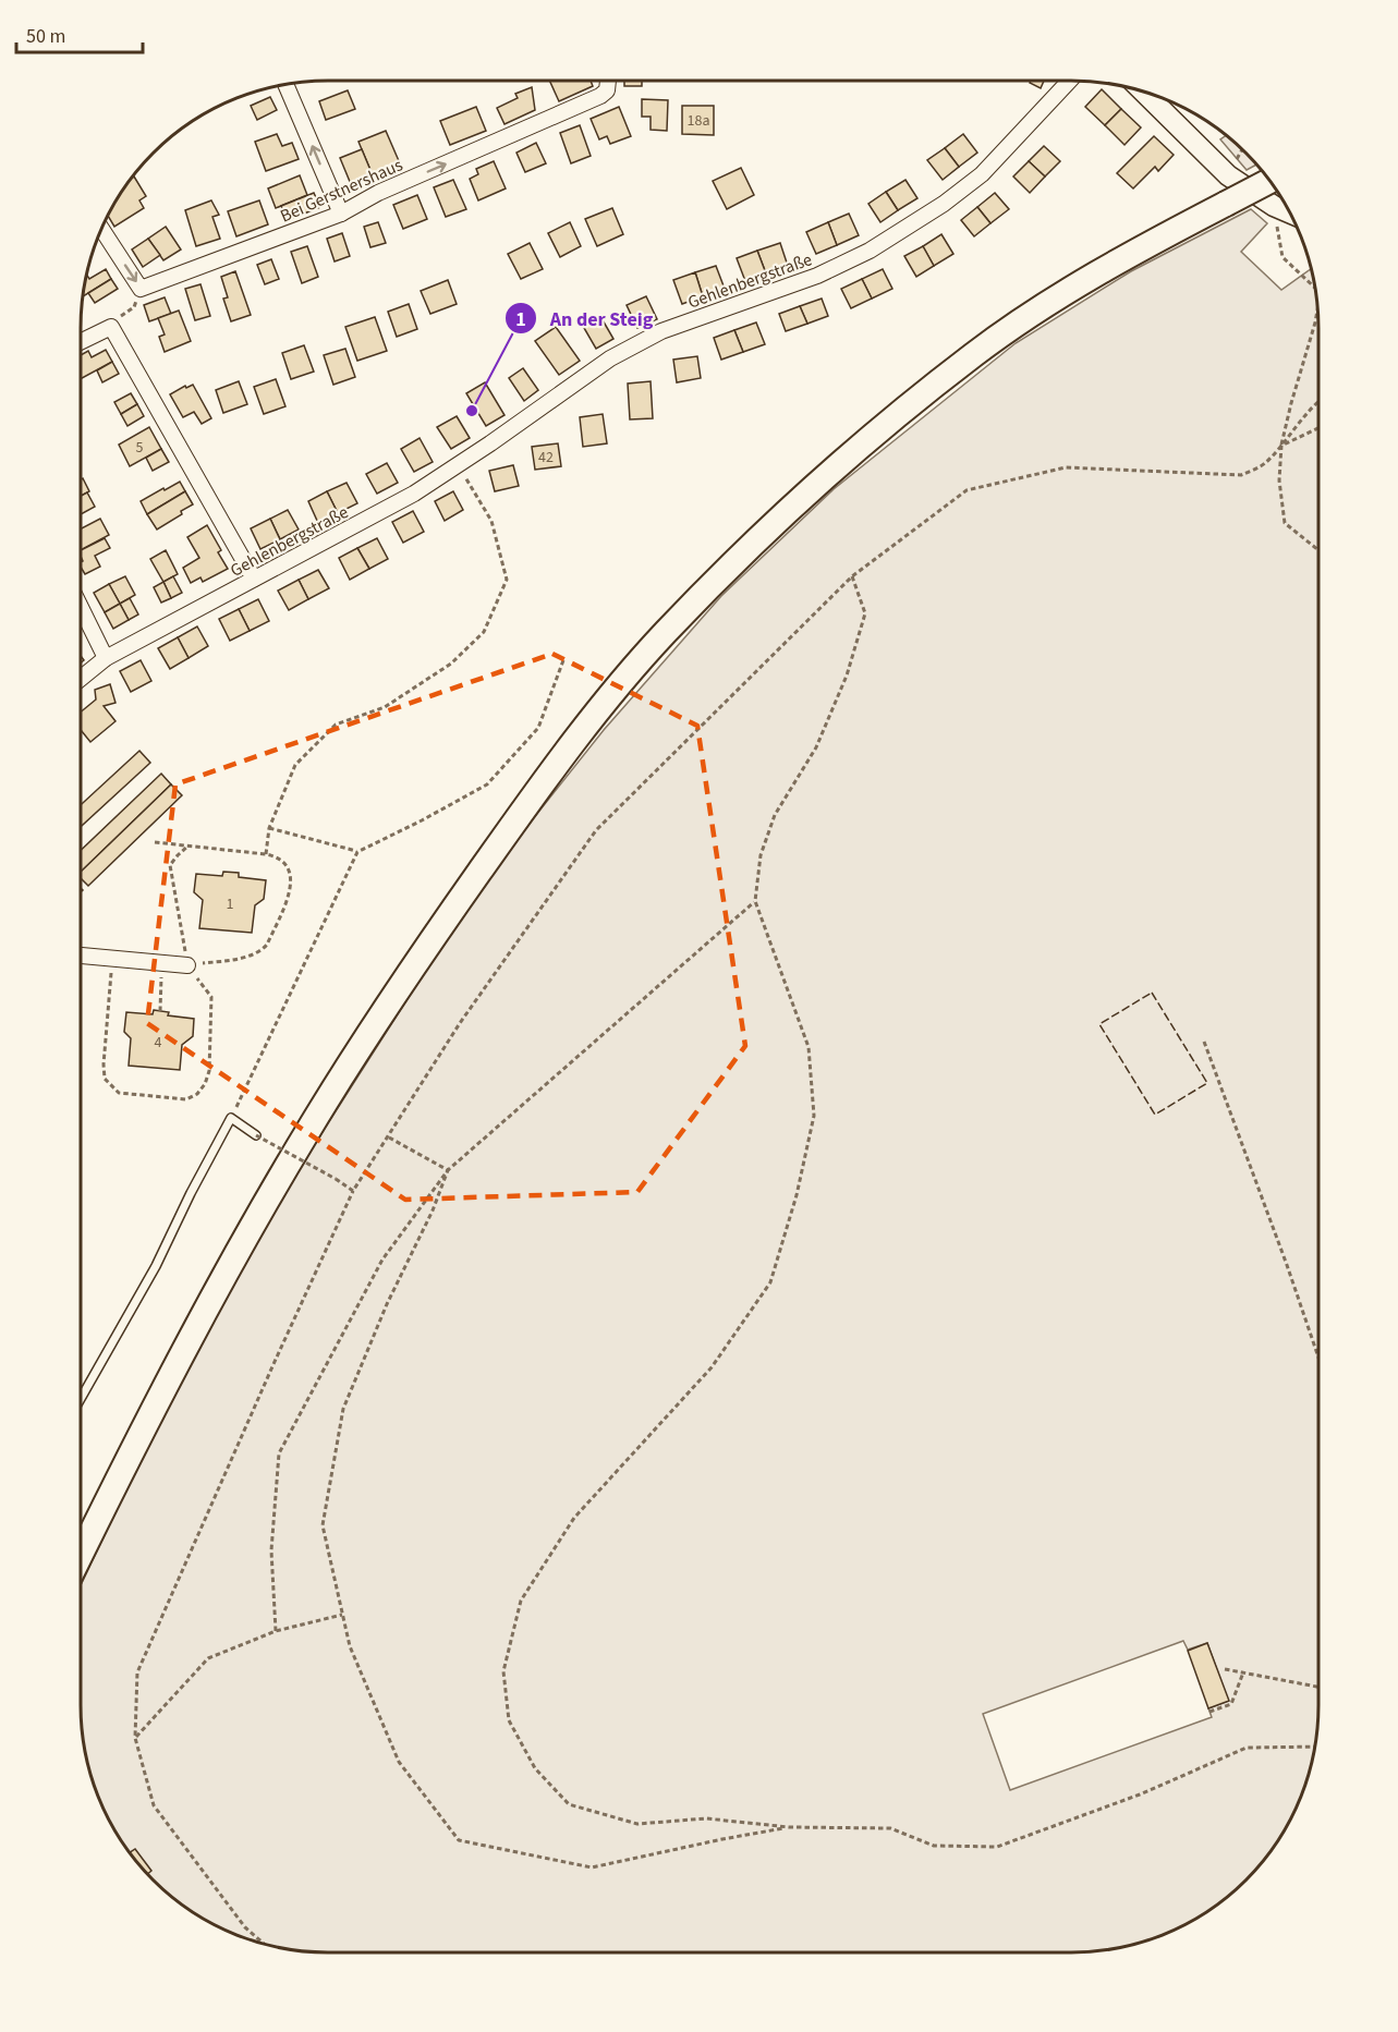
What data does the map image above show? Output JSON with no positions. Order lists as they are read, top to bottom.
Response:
{
  "streets": {
    "street": ["Bei Gerstnershaus", "Gehlenbergstraße"]
  },
  "one_way": ["Bei Gerstnershaus"],
  "places": ["An der Steig"],
  "house_numbers": [
    "18a",
    "5",
    "42",
    "1",
    "4"
  ],
  "scale_bar": "50 m"
}
